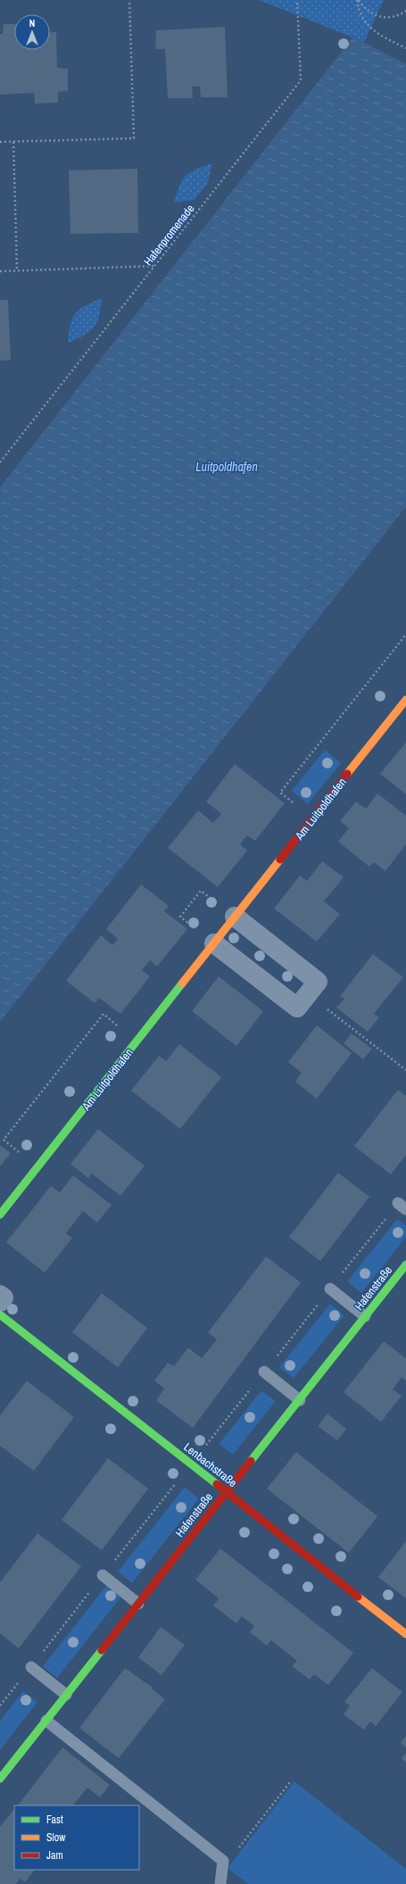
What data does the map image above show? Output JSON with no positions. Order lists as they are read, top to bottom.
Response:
{
  "streets": {
    "street": ["Am Luitpoldhafen", "Hafenstraße", "Lenbachstraße"],
    "path": ["Hafenpromenade"]
  },
  "crossings": [
    ["Hafenstraße", "Lenbachstraße"]
  ],
  "water": ["Luitpoldhafen"],
  "legend": ["Fast", "Slow", "Jam"],
  "north": "top"
}
